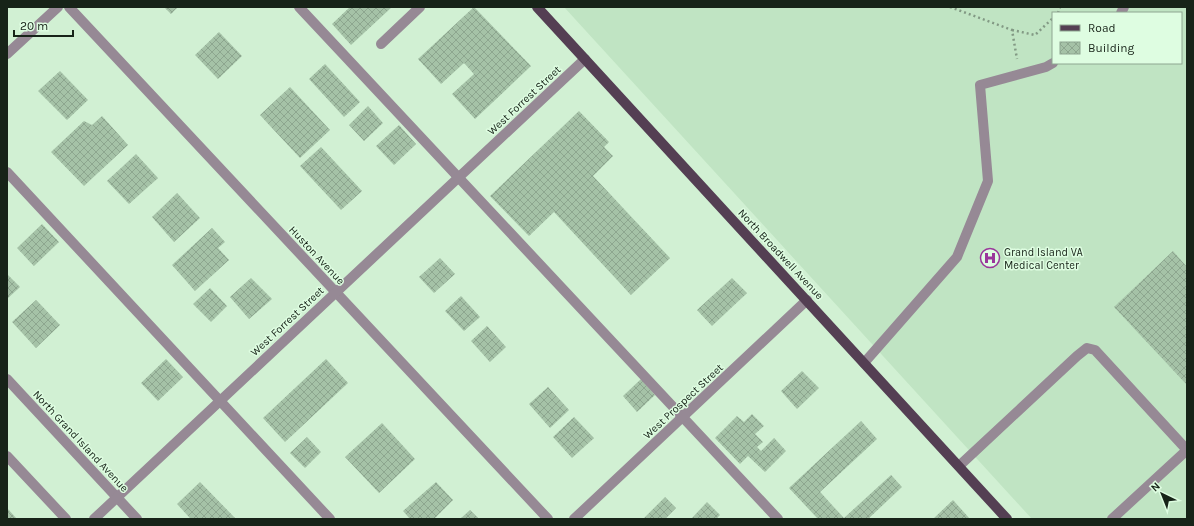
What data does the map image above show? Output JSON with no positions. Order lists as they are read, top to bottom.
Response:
{
  "streets": {
    "main road": ["North Broadwell Avenue"],
    "street": [
      "West Forrest Street",
      "Huston Avenue",
      "West Prospect Street",
      "North Grand Island Avenue"
    ]
  },
  "crossings": [
    ["West Forrest Street", "North Broadwell Avenue"],
    ["West Forrest Street", "Huston Avenue"],
    ["West Forrest Street", "North Grand Island Avenue"],
    ["North Broadwell Avenue", "West Prospect Street"]
  ],
  "places": {
    "hospital": ["Grand Island VA Medical Center"]
  },
  "legend": ["Road", "Building"],
  "scale_bar": "20 m",
  "north": "top left"
}
